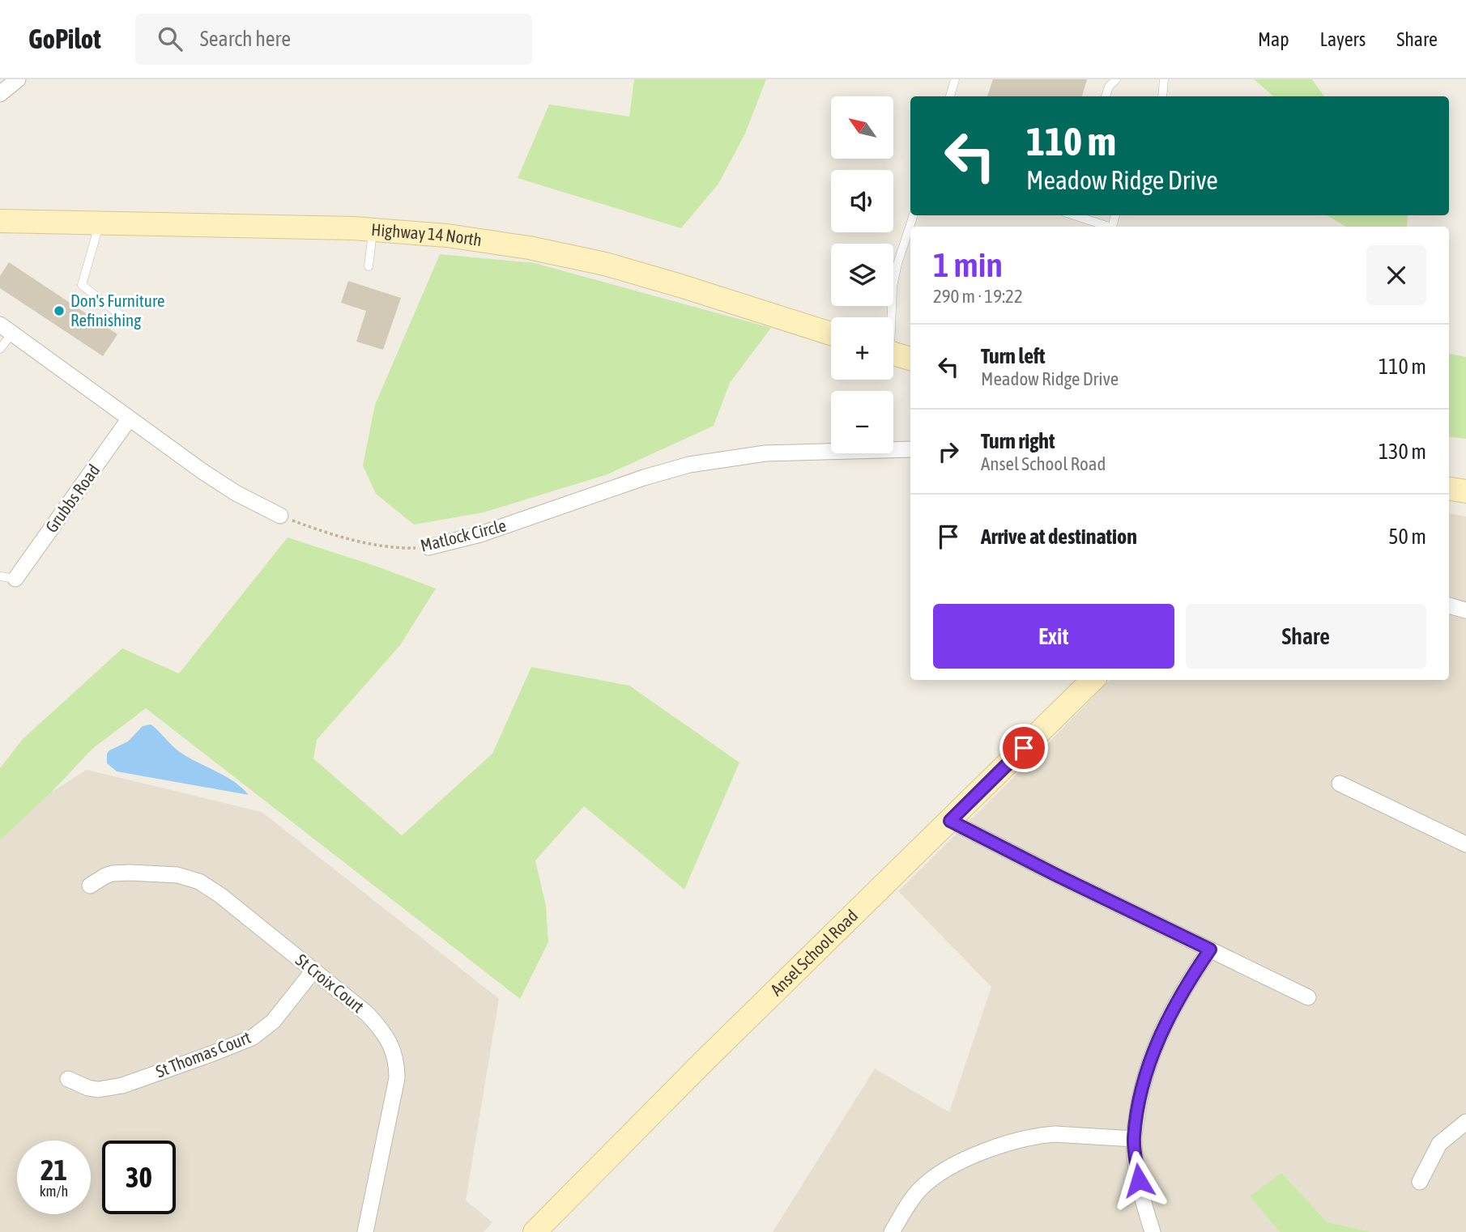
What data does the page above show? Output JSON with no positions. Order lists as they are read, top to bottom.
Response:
{
  "streets": {
    "main road": ["Highway 14 North", "Ansel School Road"],
    "street": [
      "Grubbs Road",
      "Matlock Circle",
      "St Croix Court",
      "St Thomas Court"
    ]
  },
  "crossings": [
    ["St Croix Court", "St Thomas Court"]
  ],
  "places": ["Don's Furniture Refinishing"],
  "north": "top left",
  "page": {
    "header": "GoPilot",
    "search": "Search here",
    "nav": ["Map", "Layers", "Share"],
    "map_buttons": ["+", "−"],
    "turn": ["110 m", "Meadow Ridge Drive"],
    "heading": ["1 min", "290 m · 19:22"],
    "list": [
      {
        "name": "Turn left",
        "note": "Meadow Ridge Drive",
        "value": "110 m"
      },
      {
        "name": "Turn right",
        "note": "Ansel School Road",
        "value": "130 m"
      },
      {
        "name": "Arrive at destination",
        "value": "50 m"
      }
    ],
    "buttons": ["Exit", "Share"],
    "speed": "21 km/h",
    "limit": "30"
  }
}
